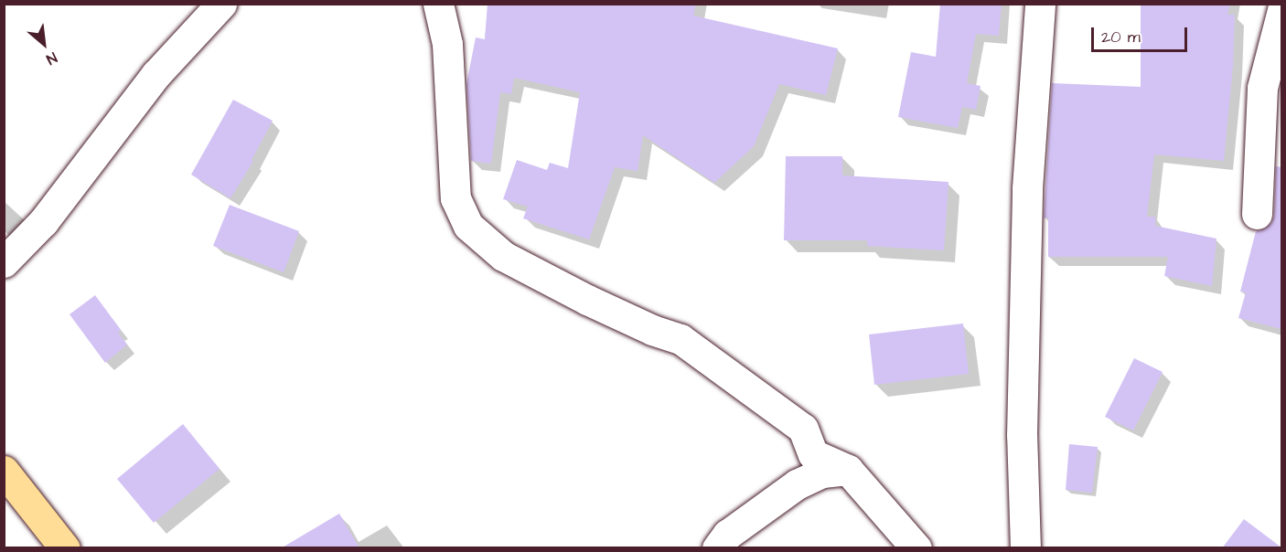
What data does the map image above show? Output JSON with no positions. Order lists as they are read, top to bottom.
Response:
{
  "scale_bar": "20 m",
  "north": "bottom right"
}
